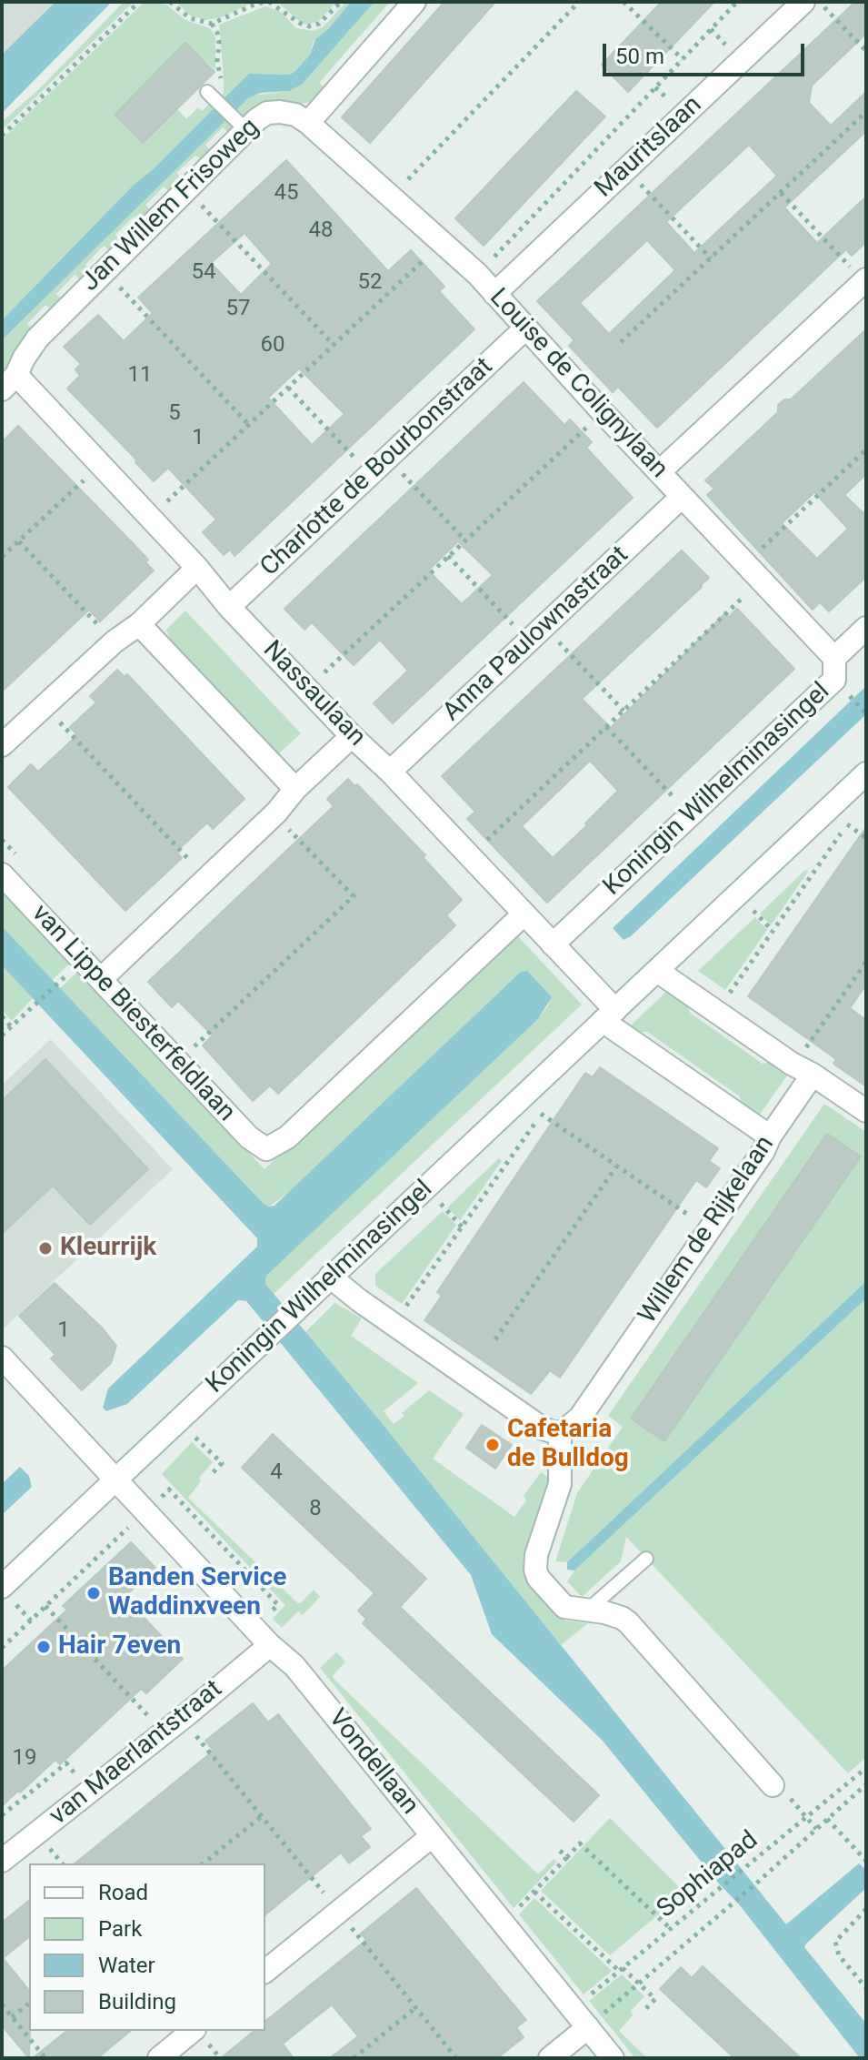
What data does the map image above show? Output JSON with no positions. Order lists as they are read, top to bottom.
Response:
{
  "streets": {
    "street": [
      "Mauritslaan",
      "Jan Willem Frisoweg",
      "Louise de Colignylaan",
      "Charlotte de Bourbonstraat",
      "Anna Paulownastraat",
      "Nassaulaan",
      "Koningin Wilhelminasingel",
      "van Lippe Biesterfeldlaan",
      "Willem de Rijkelaan",
      "van Maerlantstraat",
      "Vondellaan"
    ],
    "path": ["Sophiapad"]
  },
  "crossings": [
    ["Mauritslaan", "Louise de Colignylaan"],
    ["Jan Willem Frisoweg", "Louise de Colignylaan"],
    ["Jan Willem Frisoweg", "Nassaulaan"],
    ["Louise de Colignylaan", "Charlotte de Bourbonstraat"],
    ["Louise de Colignylaan", "Anna Paulownastraat"],
    ["Louise de Colignylaan", "Koningin Wilhelminasingel"],
    ["Charlotte de Bourbonstraat", "Nassaulaan"],
    ["Anna Paulownastraat", "Nassaulaan"],
    ["Nassaulaan", "Koningin Wilhelminasingel"],
    ["Nassaulaan", "van Lippe Biesterfeldlaan"],
    ["Nassaulaan", "Willem de Rijkelaan"],
    ["Koningin Wilhelminasingel", "Vondellaan"],
    ["van Maerlantstraat", "Vondellaan"],
    ["Vondellaan", "Sophiapad"]
  ],
  "places": [
    "Kleurrijk",
    "Cafetaria de Bulldog",
    "Banden Service Waddinxveen",
    "Hair 7even"
  ],
  "house_numbers": [
    "45",
    "48",
    "54",
    "52",
    "57",
    "60",
    "11",
    "5",
    "1",
    "1",
    "4",
    "8",
    "19"
  ],
  "legend": [
    "Road",
    "Park",
    "Water",
    "Building"
  ],
  "scale_bar": "50 m"
}
